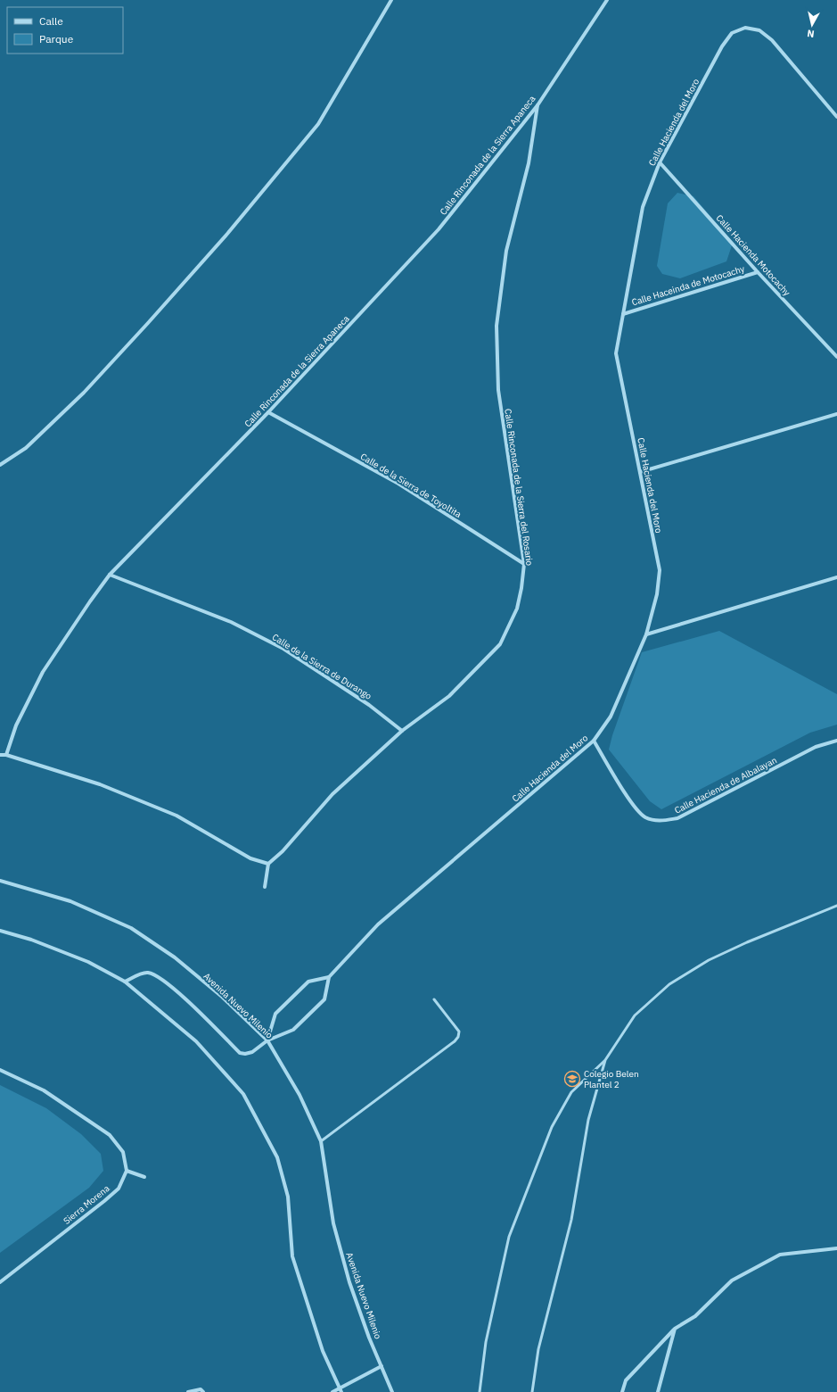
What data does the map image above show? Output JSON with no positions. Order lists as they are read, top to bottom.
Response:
{
  "streets": {
    "street": [
      "Calle Hacienda del Moro",
      "Calle Rinconada de la Sierra Apaneca",
      "Calle Hacienda Motocachy",
      "Calle Haceinda de Motocachy",
      "Calle de la Sierra de Toyoltita",
      "Calle Rinconada de la Sierra del Rosario",
      "Calle de la Sierra de Durango",
      "Calle Hacienda de Albalayan",
      "Avenida Nuevo Milenio",
      "Sierra Morena"
    ]
  },
  "crossings": [
    ["Calle Hacienda del Moro", "Calle Hacienda Motocachy"],
    ["Calle Hacienda del Moro", "Calle Haceinda de Motocachy"],
    ["Calle Hacienda del Moro", "Calle Hacienda de Albalayan"],
    ["Calle Rinconada de la Sierra Apaneca", "Calle de la Sierra de Toyoltita"],
    ["Calle Rinconada de la Sierra Apaneca", "Calle Rinconada de la Sierra del Rosario"],
    ["Calle Rinconada de la Sierra Apaneca", "Calle de la Sierra de Durango"],
    ["Calle Hacienda Motocachy", "Calle Haceinda de Motocachy"],
    ["Calle de la Sierra de Toyoltita", "Calle Rinconada de la Sierra del Rosario"],
    ["Calle Rinconada de la Sierra del Rosario", "Calle de la Sierra de Durango"]
  ],
  "places": {
    "school or university": ["Colegio Belen Plantel 2"]
  },
  "legend": ["Calle", "Parque"],
  "north": "bottom"
}
